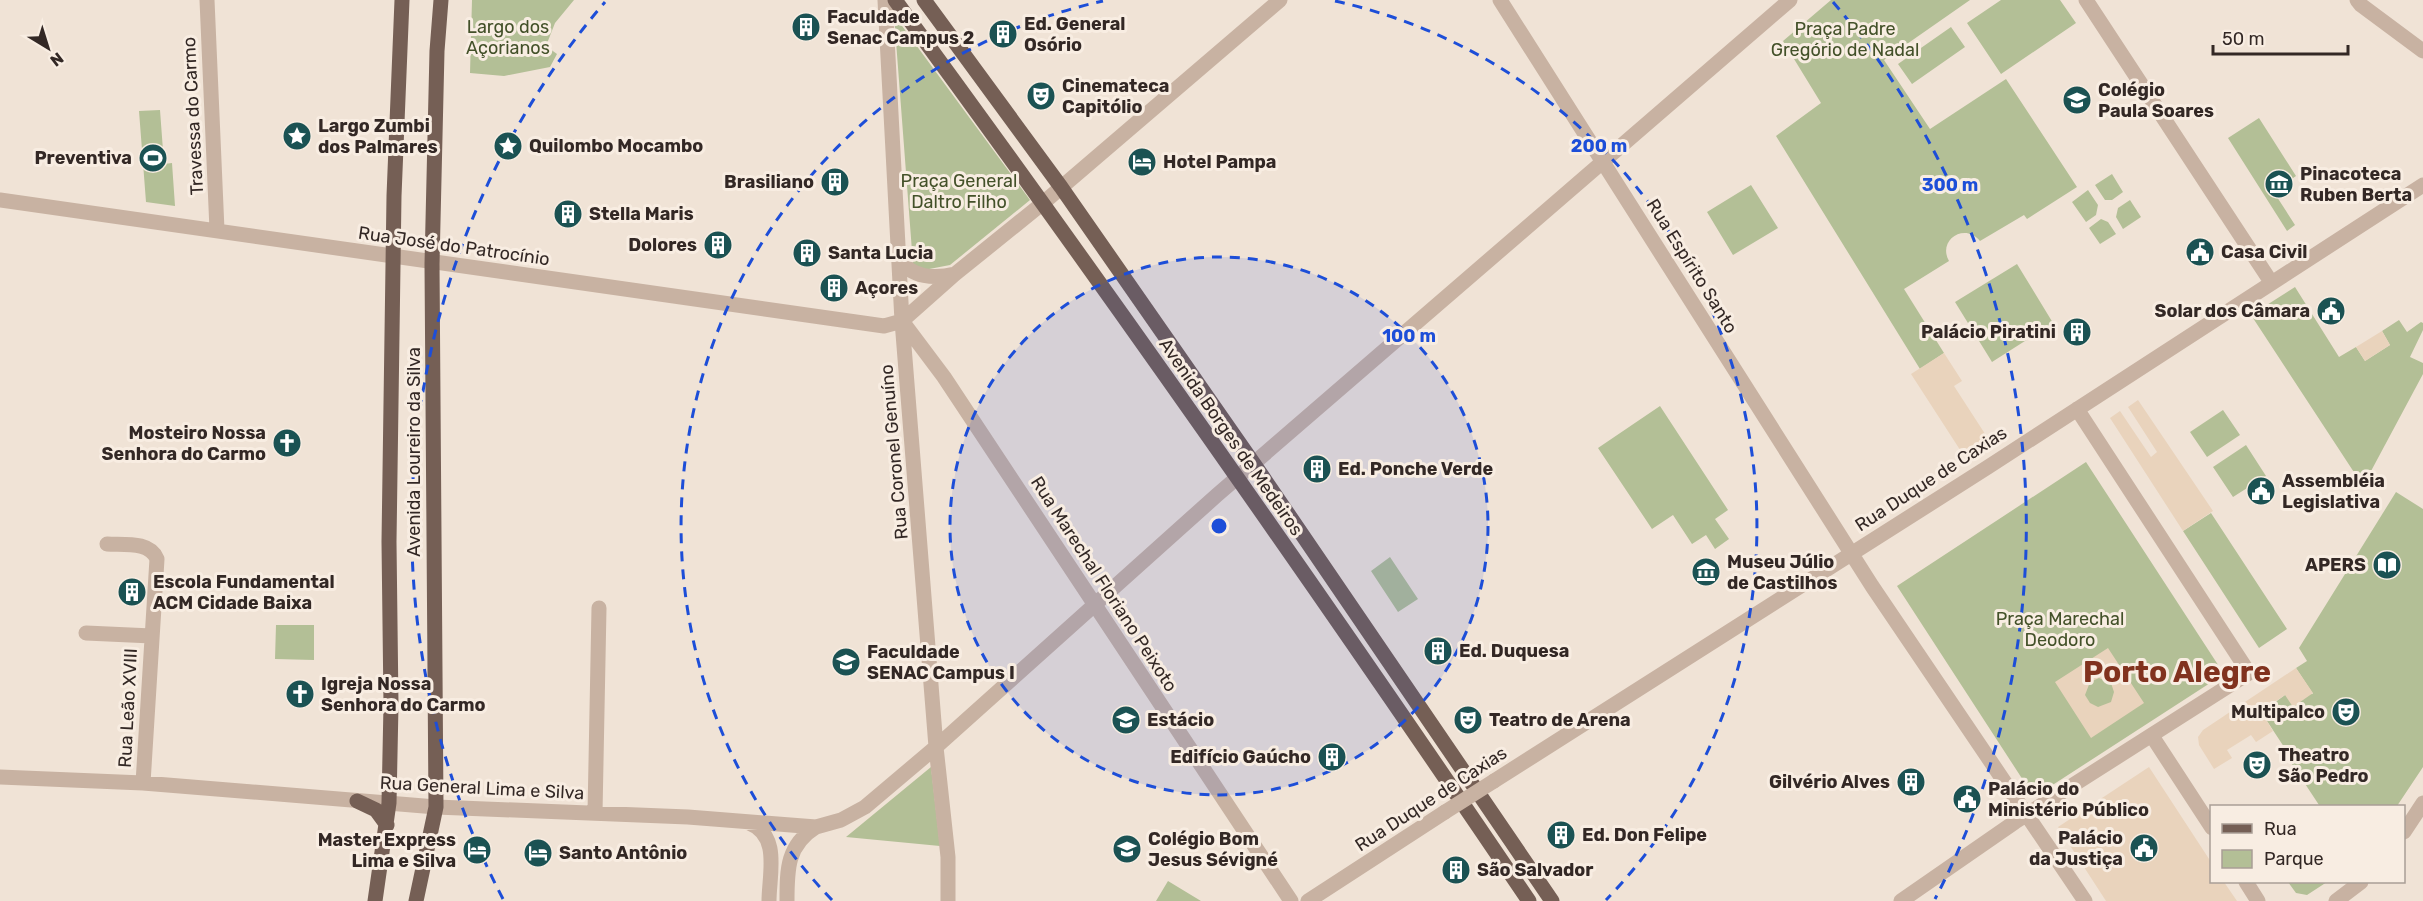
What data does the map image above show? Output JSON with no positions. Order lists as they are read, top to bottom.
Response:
{
  "streets": {
    "main road": ["Avenida Borges de Medeiros", "Avenida Loureiro da Silva"],
    "street": [
      "Travessa do Carmo",
      "Rua José do Patrocínio",
      "Rua Espírito Santo",
      "Rua Coronel Genuíno",
      "Rua Duque de Caxias",
      "Rua Marechal Floriano Peixoto",
      "Rua Leão XVIII",
      "Rua General Lima e Silva"
    ]
  },
  "crossings": [
    ["Travessa do Carmo", "Rua José do Patrocínio"],
    ["Rua José do Patrocínio", "Avenida Loureiro da Silva"],
    ["Rua José do Patrocínio", "Rua Coronel Genuíno"],
    ["Rua José do Patrocínio", "Rua Marechal Floriano Peixoto"],
    ["Rua Espírito Santo", "Rua Duque de Caxias"],
    ["Rua Espírito Santo", "Rua General Lima e Silva"],
    ["Avenida Borges de Medeiros", "Rua General Lima e Silva"],
    ["Avenida Loureiro da Silva", "Rua General Lima e Silva"],
    ["Rua Coronel Genuíno", "Rua Marechal Floriano Peixoto"],
    ["Rua Coronel Genuíno", "Rua General Lima e Silva"],
    ["Rua Marechal Floriano Peixoto", "Rua General Lima e Silva"],
    ["Rua Leão XVIII", "Rua General Lima e Silva"]
  ],
  "districts": ["Porto Alegre"],
  "parks": [
    "Largo dos Açorianos",
    "Praça Padre Gregório de Nadal",
    "Praça General Daltro Filho",
    "Praça Marechal Deodoro"
  ],
  "places": {
    "building": [
      "Faculdade Senac Campus 2",
      "Ed. General Osório",
      "Brasiliano",
      "Stella Maris",
      "Dolores",
      "Santa Lucia",
      "Açores",
      "Palácio Piratini",
      "Ed. Ponche Verde",
      "Escola Fundamental ACM Cidade Baixa",
      "Ed. Duquesa",
      "Edifício Gaúcho",
      "Gilvério Alves",
      "Ed. Don Felipe",
      "São Salvador"
    ],
    "theatre": [
      "Cinemateca Capitólio",
      "Multipalco",
      "Teatro de Arena",
      "Theatro São Pedro"
    ],
    "school or university": [
      "Colégio Paula Soares",
      "Faculdade SENAC Campus I",
      "Estácio",
      "Colégio Bom Jesus Sévigné"
    ],
    "place": ["Largo Zumbi dos Palmares", "Quilombo Mocambo"],
    "sports": ["Preventiva"],
    "hotel": ["Hotel Pampa", "Master Express Lima e Silva", "Santo Antônio"],
    "museum": ["Pinacoteca Ruben Berta", "Museu Júlio de Castilhos"],
    "public building": [
      "Casa Civil",
      "Solar dos Câmara",
      "Assembléia Legislativa",
      "Palácio do Ministério Público",
      "Palácio da Justiça"
    ],
    "church": ["Mosteiro Nossa Senhora do Carmo", "Igreja Nossa Senhora do Carmo"],
    "library": ["APERS"]
  },
  "legend": ["Rua", "Parque"],
  "scale_bar": "50 m",
  "north": "bottom right",
  "rings": ["200 m", "300 m", "100 m"]
}
